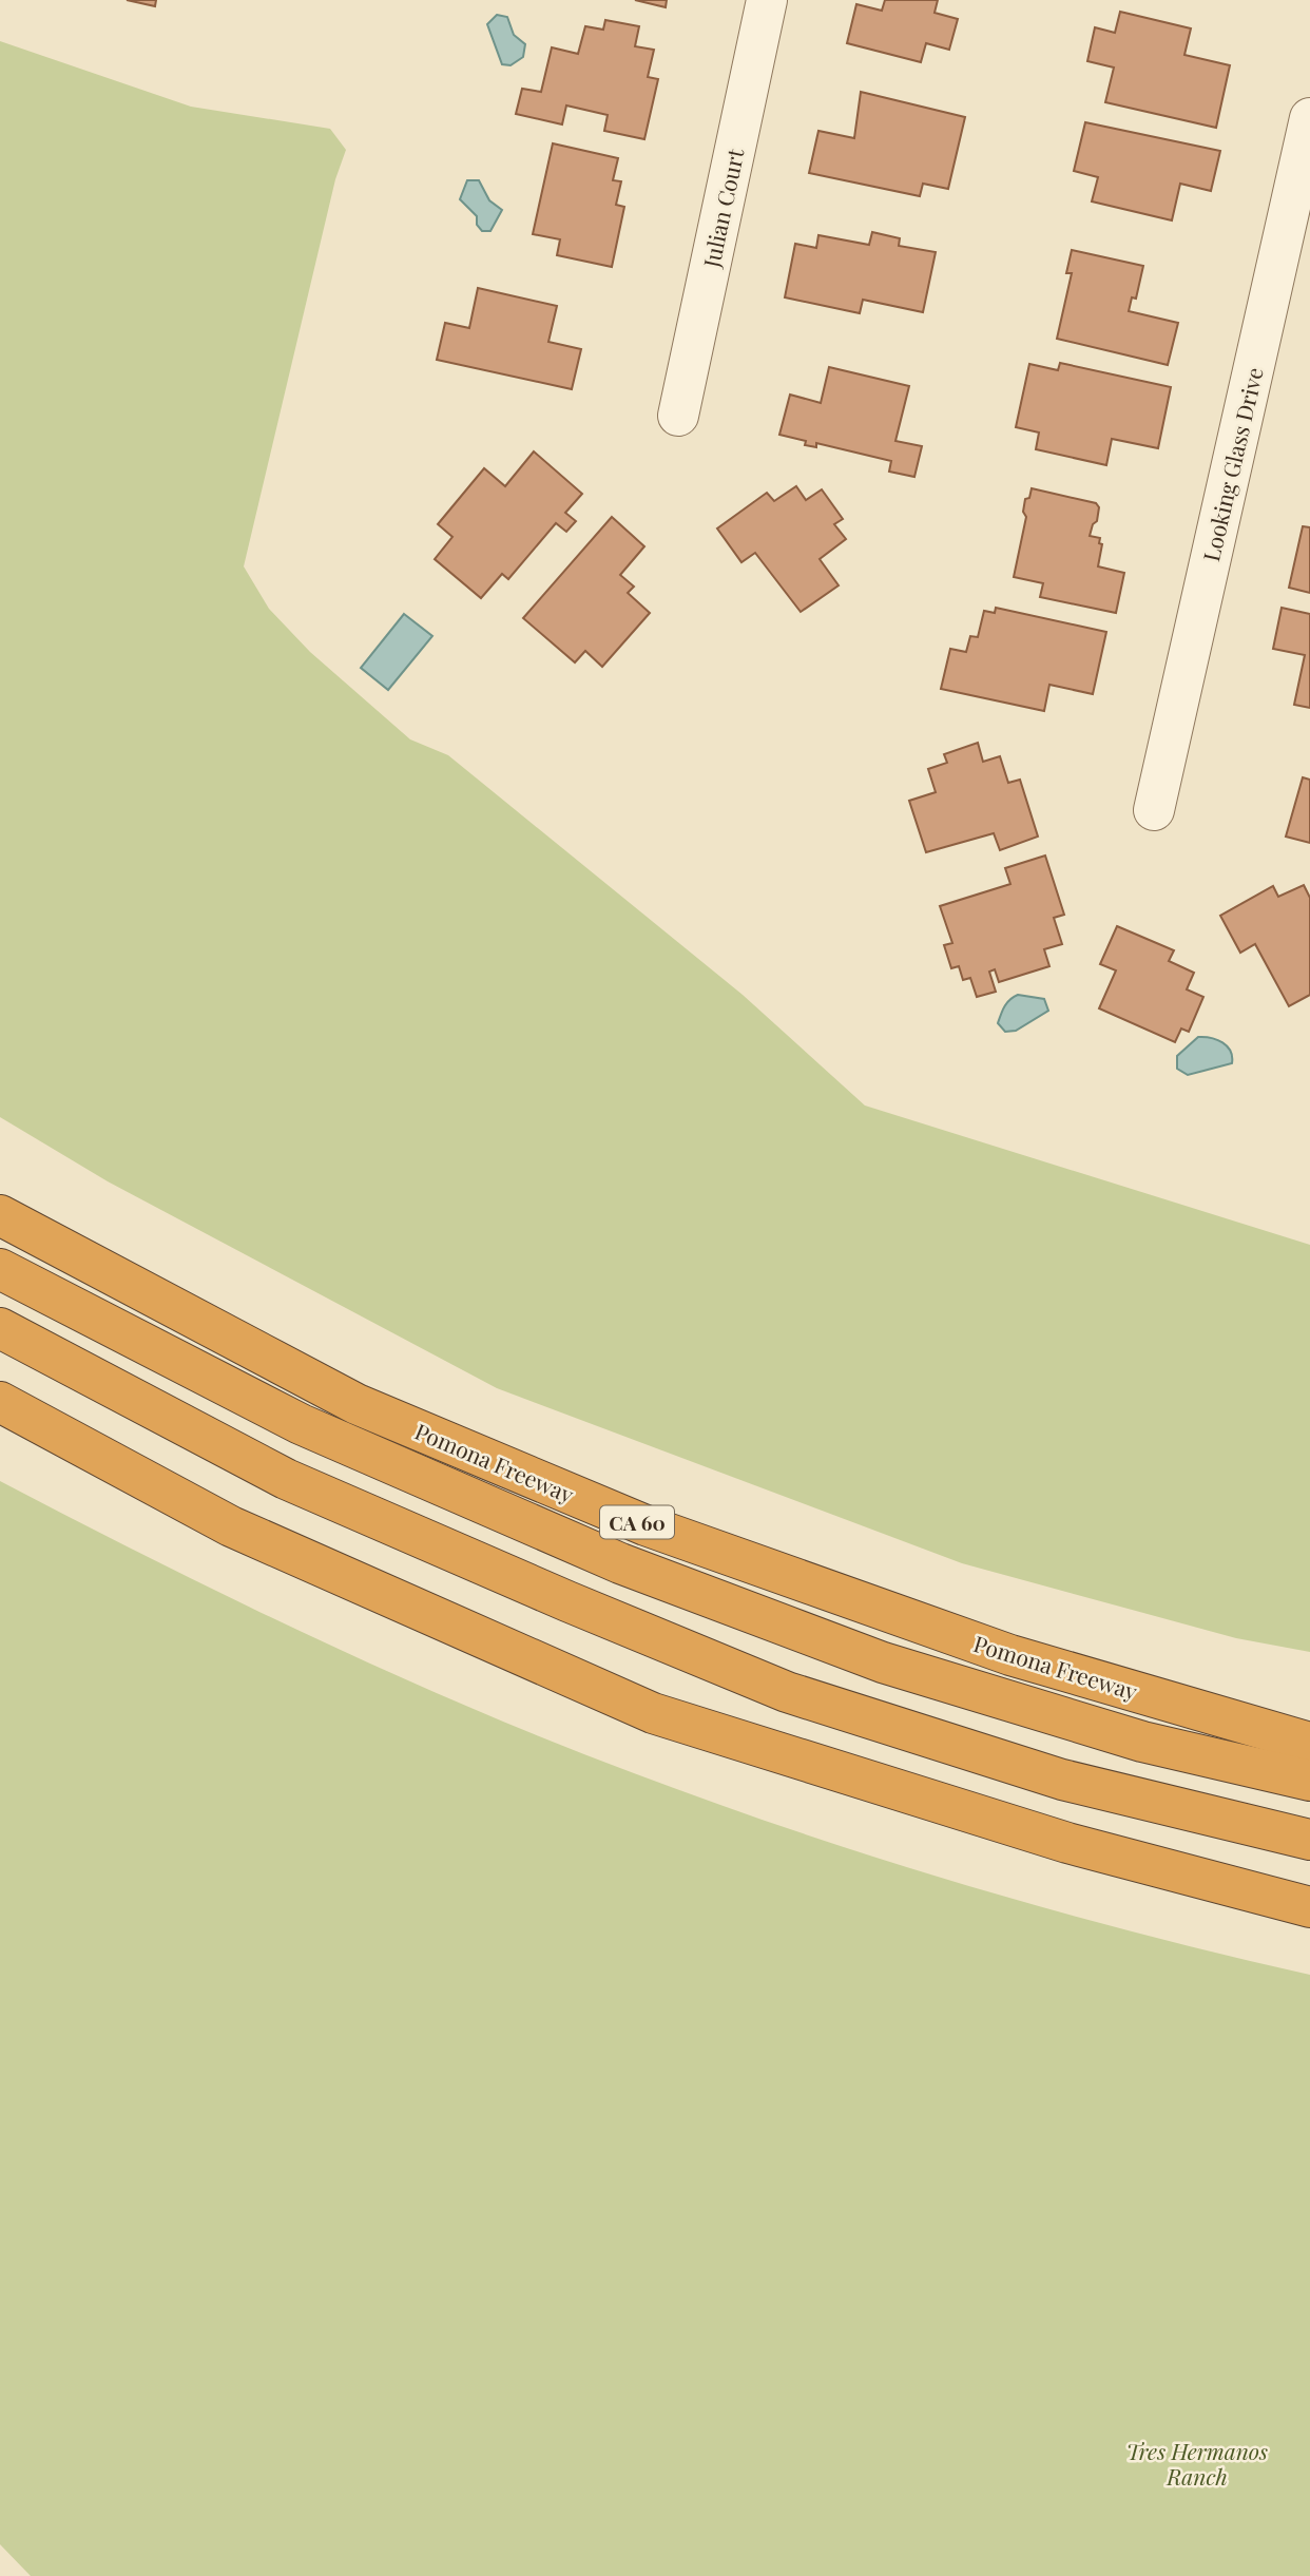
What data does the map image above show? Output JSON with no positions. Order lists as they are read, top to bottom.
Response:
{
  "streets": {
    "highway": ["Pomona Freeway", "CA 60"],
    "street": ["Julian Court", "Looking Glass Drive"]
  },
  "parks": ["Tres Hermanos Ranch"]
}
